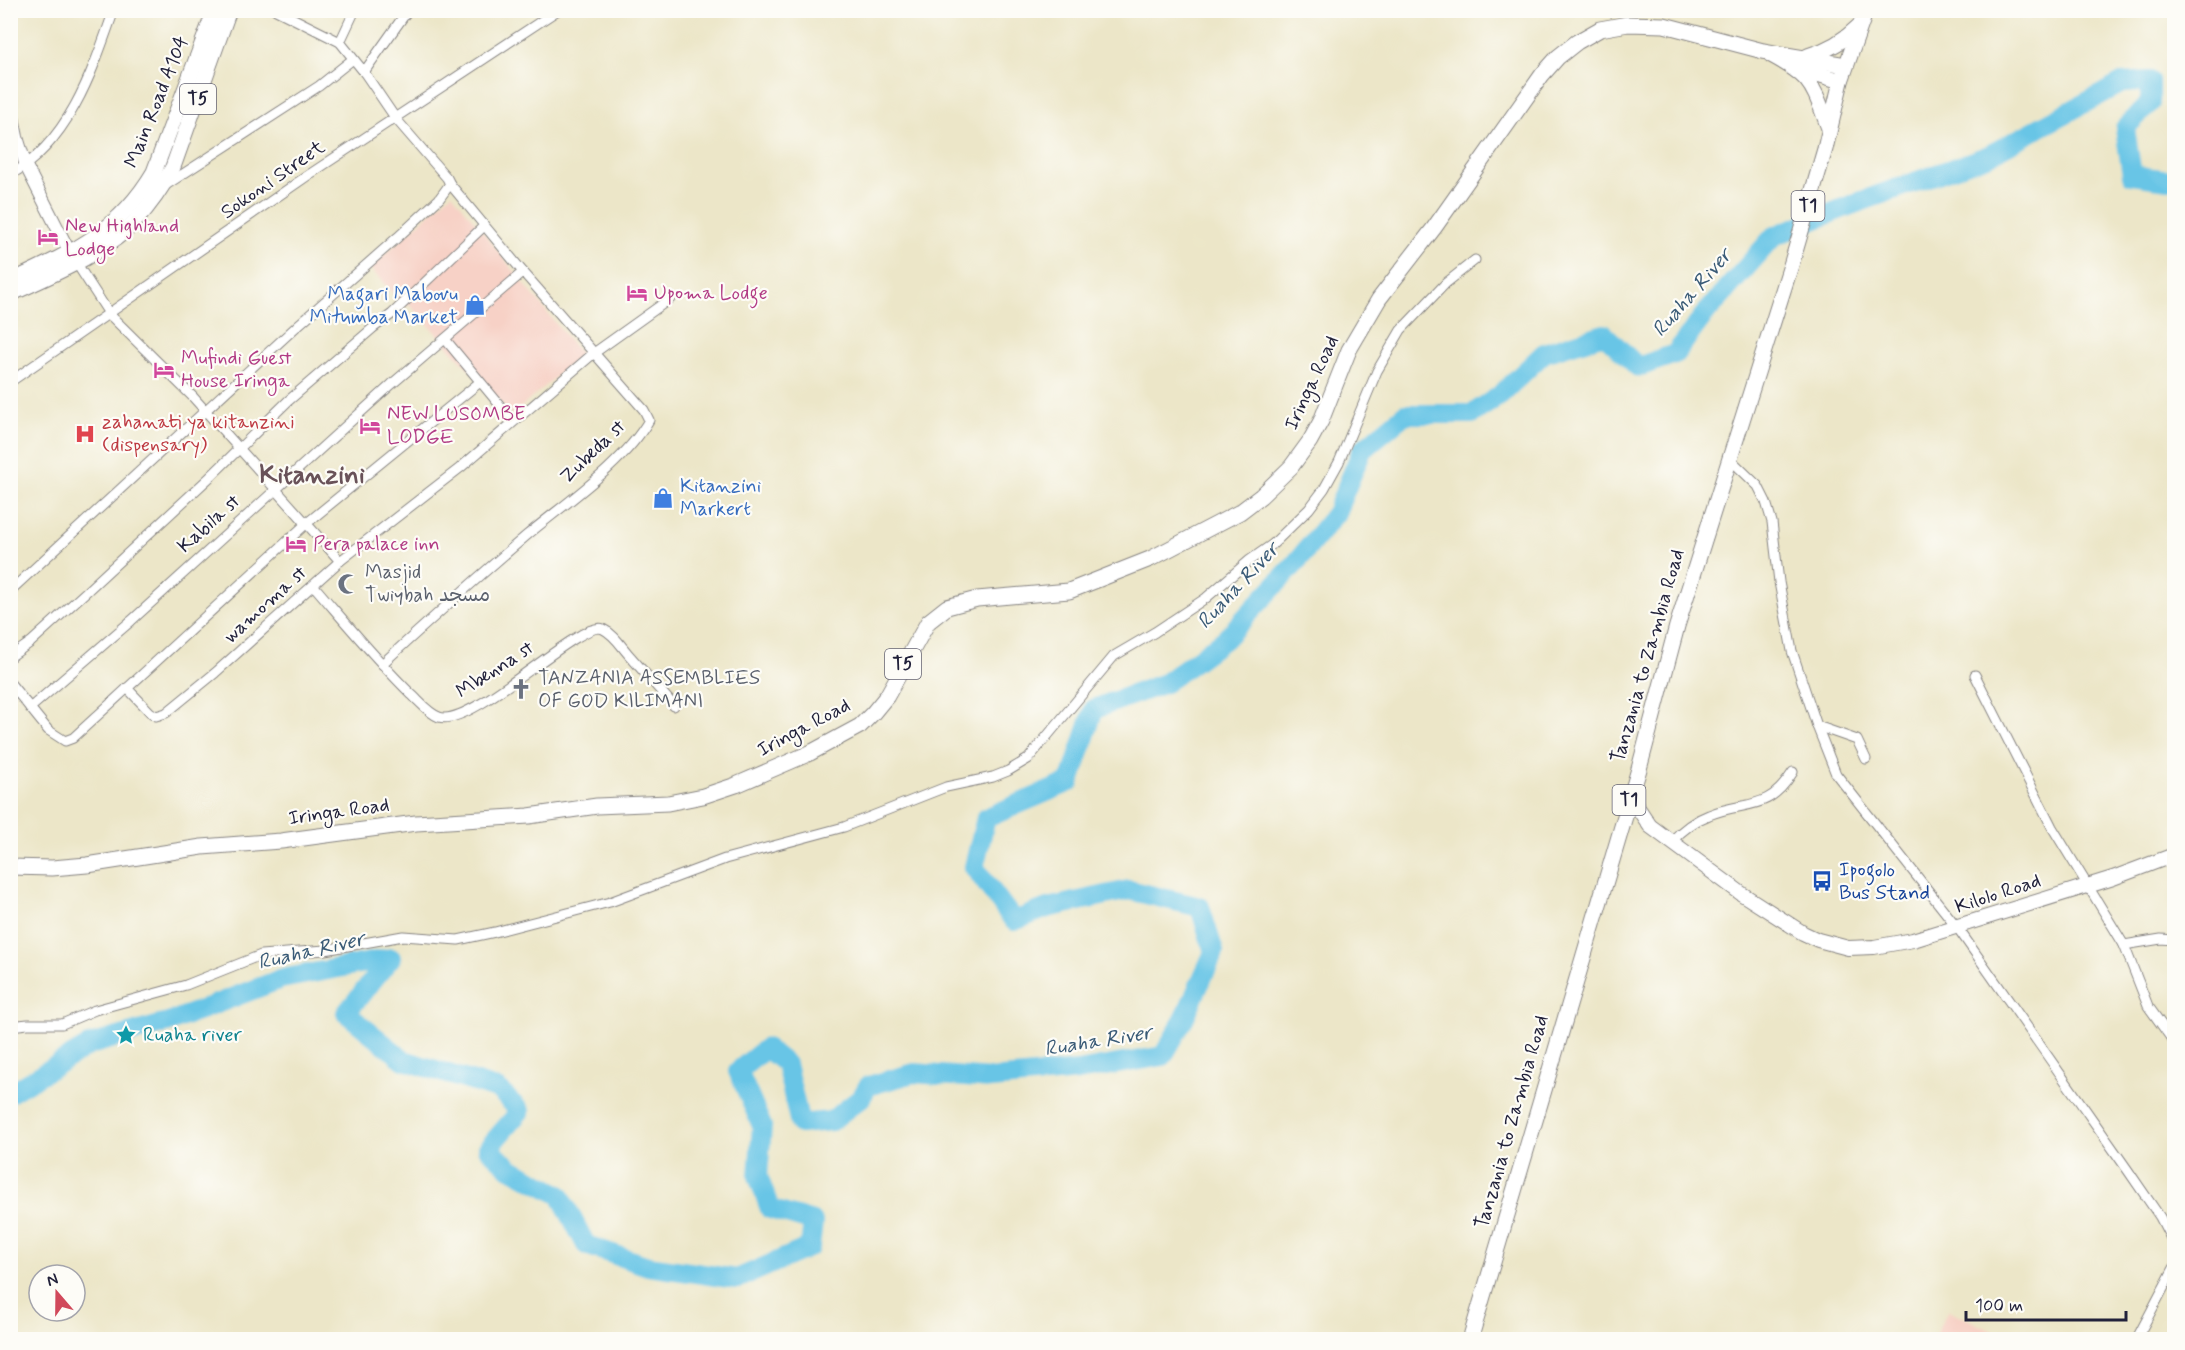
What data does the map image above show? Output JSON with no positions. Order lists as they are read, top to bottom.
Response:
{
  "streets": {
    "highway": [
      "T5",
      "Main Road A104",
      "T1",
      "Iringa Road",
      "Tanzania to Zambia Road"
    ],
    "main road": ["Kilolo Road"],
    "street": [
      "Sokoni Street",
      "Zubeda st",
      "Kabila st",
      "wamoma st",
      "Mbenna st"
    ]
  },
  "crossings": [
    ["T5", "Main Road A104"],
    ["T5", "T1"],
    ["T5", "Iringa Road"],
    ["Sokoni Street", "Zubeda st"],
    ["T1", "Tanzania to Zambia Road"],
    ["Zubeda st", "Kabila st"],
    ["Zubeda st", "wamoma st"],
    ["Zubeda st", "Mbenna st"],
    ["wamoma st", "Mbenna st"],
    ["Tanzania to Zambia Road", "Kilolo Road"]
  ],
  "districts": ["Kitanzini"],
  "water": ["Ruaha River"],
  "places": {
    "hotel": [
      "New Highland Lodge",
      "Upoma Lodge",
      "Mufindi Guest House Iringa",
      "NEW LUSOMBE LODGE",
      "Pera palace inn"
    ],
    "shop": ["Magari Mabovu Mitumba Market", "Kitanzini Markert"],
    "hospital": ["zahanati ya kitanzini (dispensary)"],
    "mosque": ["Masjid Twiybah مسجد"],
    "church": ["TANZANIA ASSEMBLIES OF GOD KILIMANI"],
    "bus stop": ["Ipogolo Bus Stand"],
    "place": ["Ruaha river"]
  },
  "scale_bar": "100 m",
  "north": "top"
}
